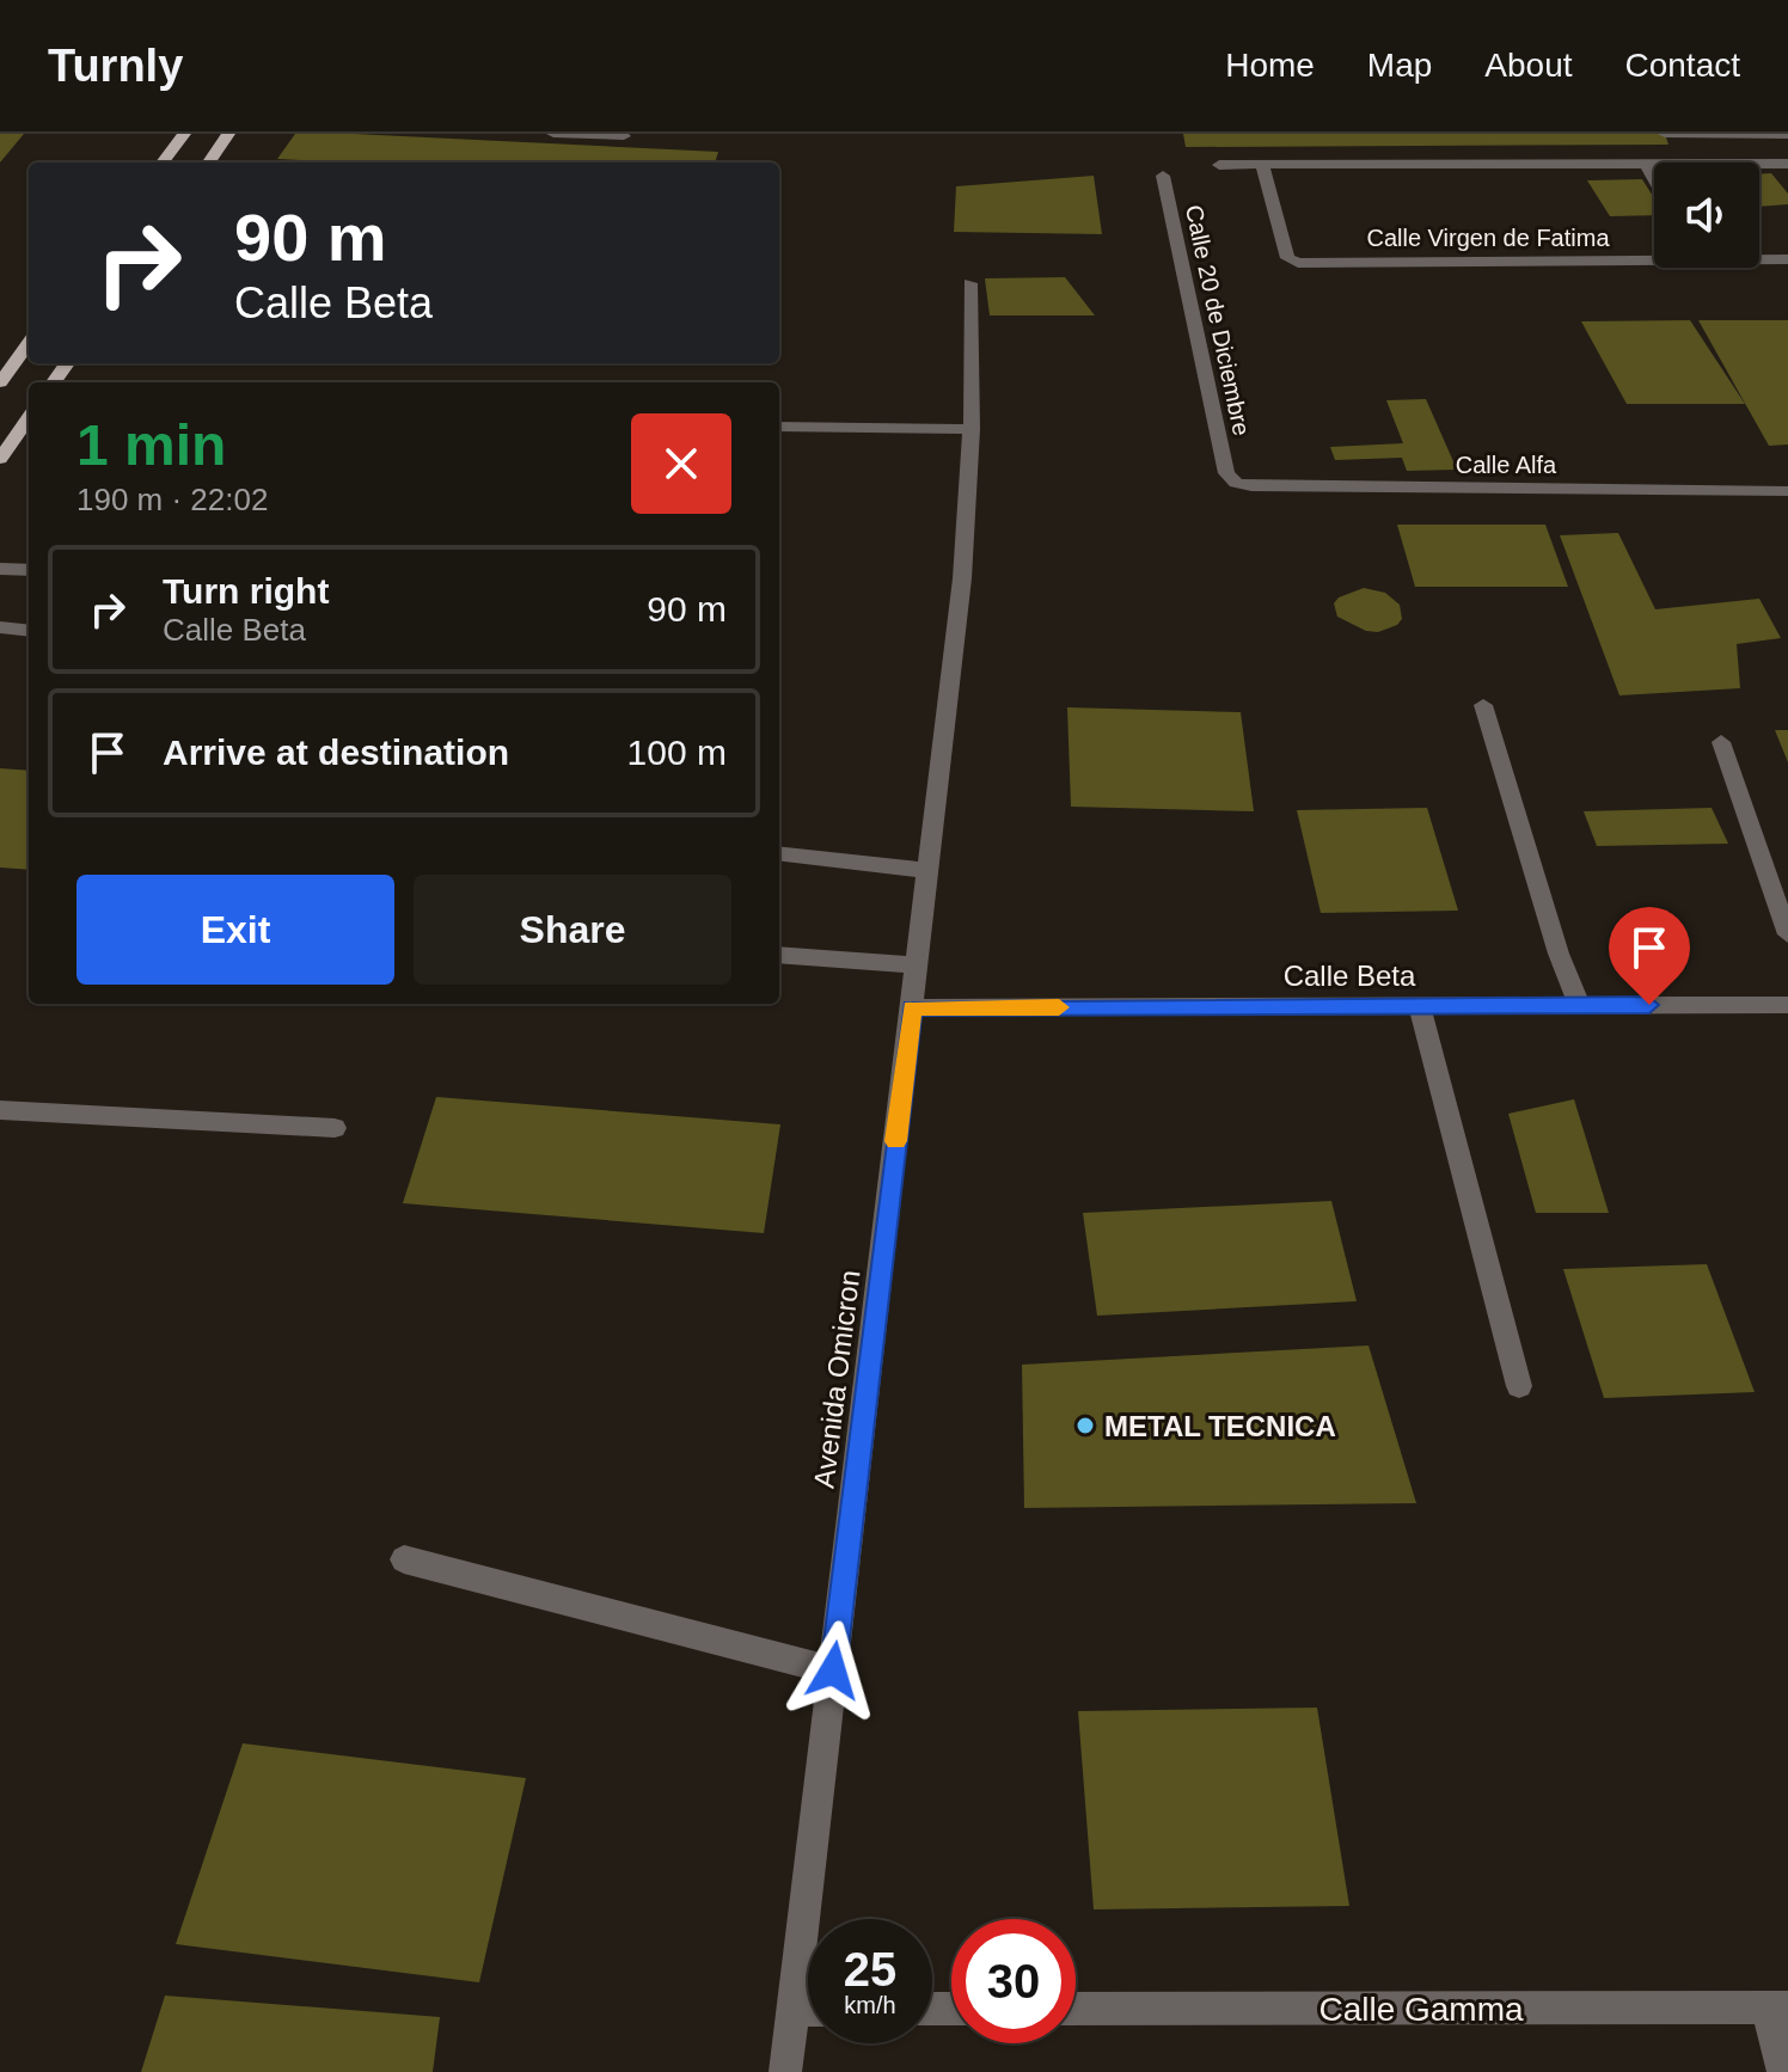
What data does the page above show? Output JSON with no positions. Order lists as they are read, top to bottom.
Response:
{
  "streets": {
    "street": [
      "Calle Virgen de Fatima",
      "Calle 20 de Diciembre",
      "Calle Alfa",
      "Calle Beta",
      "Avenida Omicron",
      "Calle Gamma"
    ]
  },
  "crossings": [
    ["Calle 20 de Diciembre", "Calle Alfa"],
    ["Calle Beta", "Avenida Omicron"]
  ],
  "places": ["METAL TECNICA"],
  "page": {
    "header": "Turnly",
    "nav": [
      "Home",
      "Map",
      "About",
      "Contact"
    ],
    "turn": ["90 m", "Calle Beta"],
    "heading": ["1 min", "190 m · 22:02"],
    "list": [
      {
        "name": "Turn right",
        "note": "Calle Beta",
        "value": "90 m"
      },
      {
        "name": "Arrive at destination",
        "value": "100 m"
      }
    ],
    "buttons": ["Exit", "Share"],
    "speed": "25 km/h",
    "limit": "30"
  }
}
